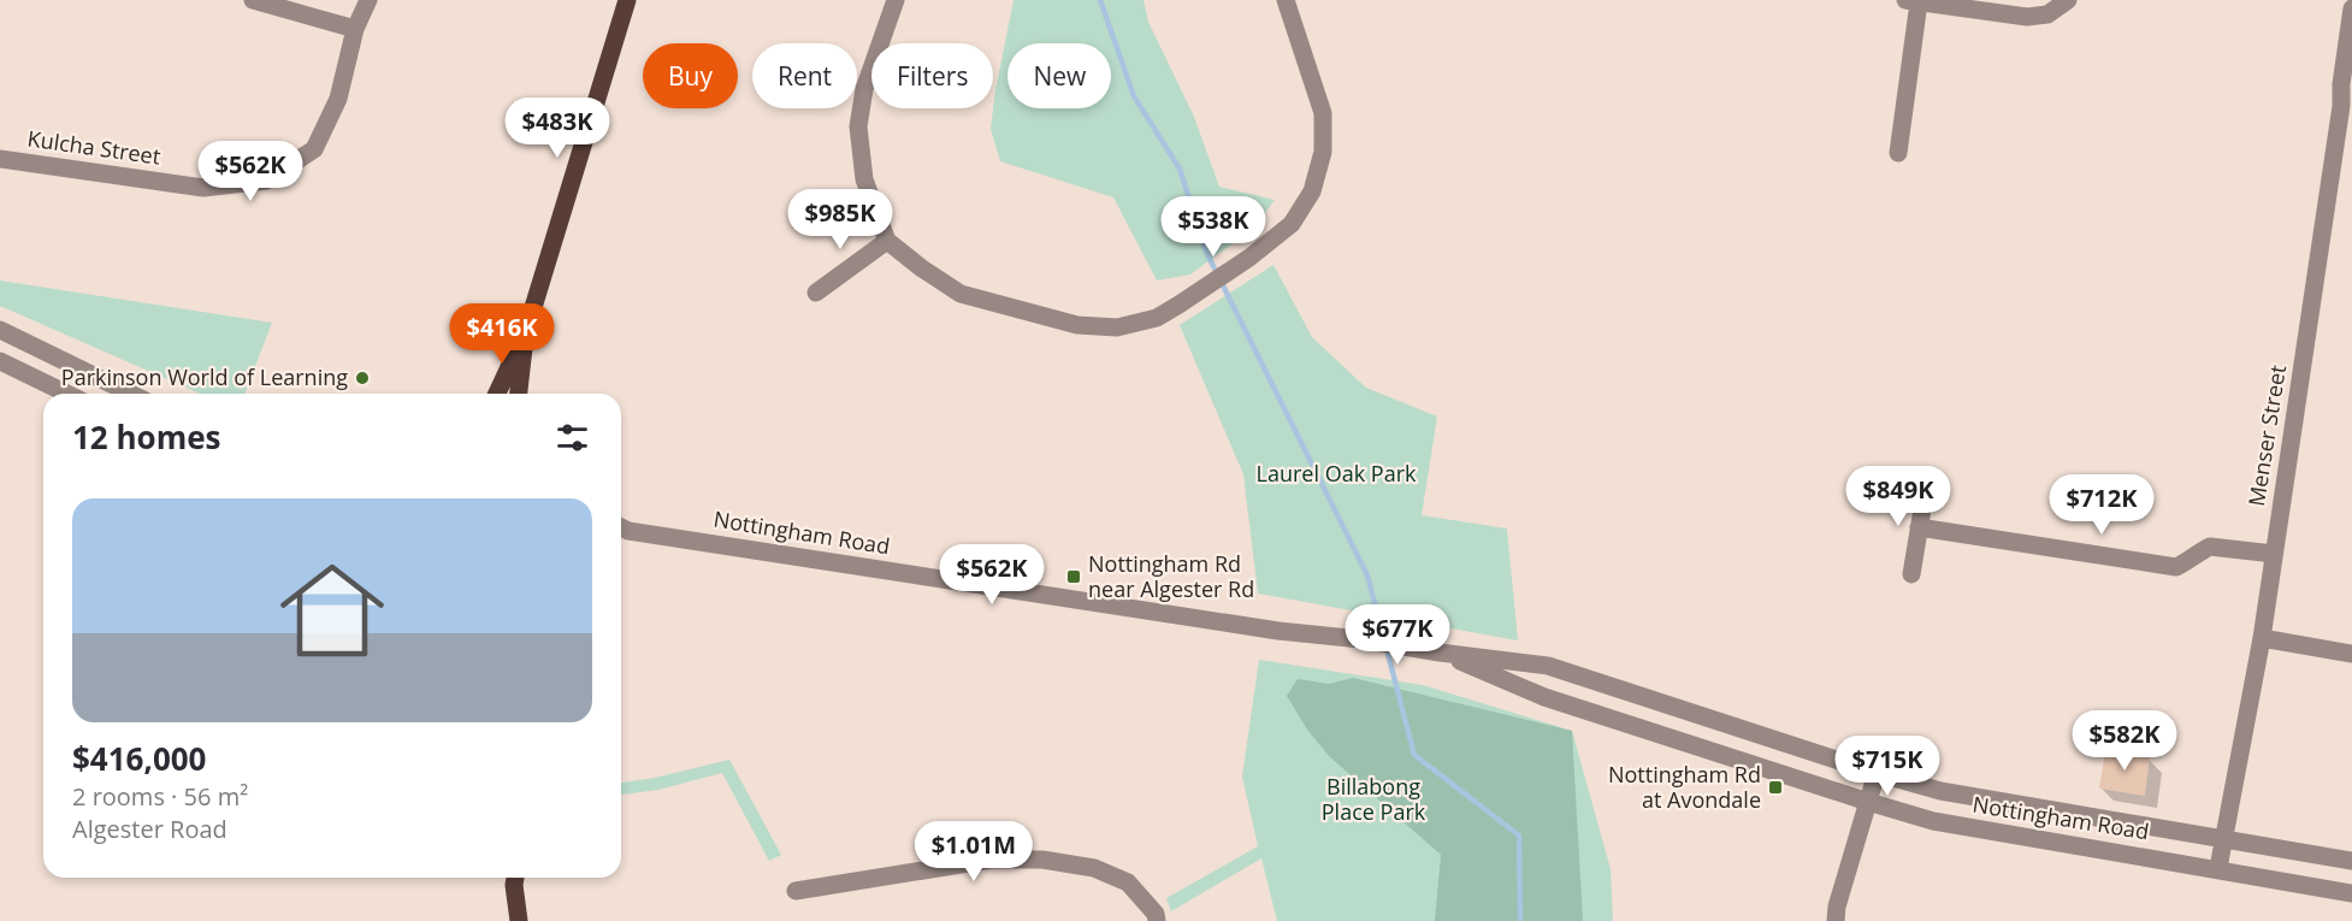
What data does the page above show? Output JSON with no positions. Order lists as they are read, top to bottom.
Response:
{
  "streets": {
    "street": ["Kulcha Street", "Menser Street", "Nottingham Road"]
  },
  "crossings": [
    ["Menser Street", "Nottingham Road"]
  ],
  "parks": ["Laurel Oak Park", "Billabong Place Park"],
  "places": {
    "other": ["Parkinson World of Learning"],
    "transit": ["Nottingham Rd near Algester Rd", "Nottingham Rd at Avondale"]
  },
  "page": {
    "chip": [
      "Buy",
      "Rent",
      "Filters",
      "New"
    ],
    "price": [
      "$483K",
      "$562K",
      "$985K",
      "$538K",
      "$416K",
      "$849K",
      "$712K",
      "$562K",
      "$677K",
      "$582K",
      "$715K",
      "$1.01M"
    ],
    "heading": "12 homes",
    "list": [
      {
        "name": "$416,000",
        "note": "2 rooms · 56 m² · Algester Road"
      }
    ]
  }
}
